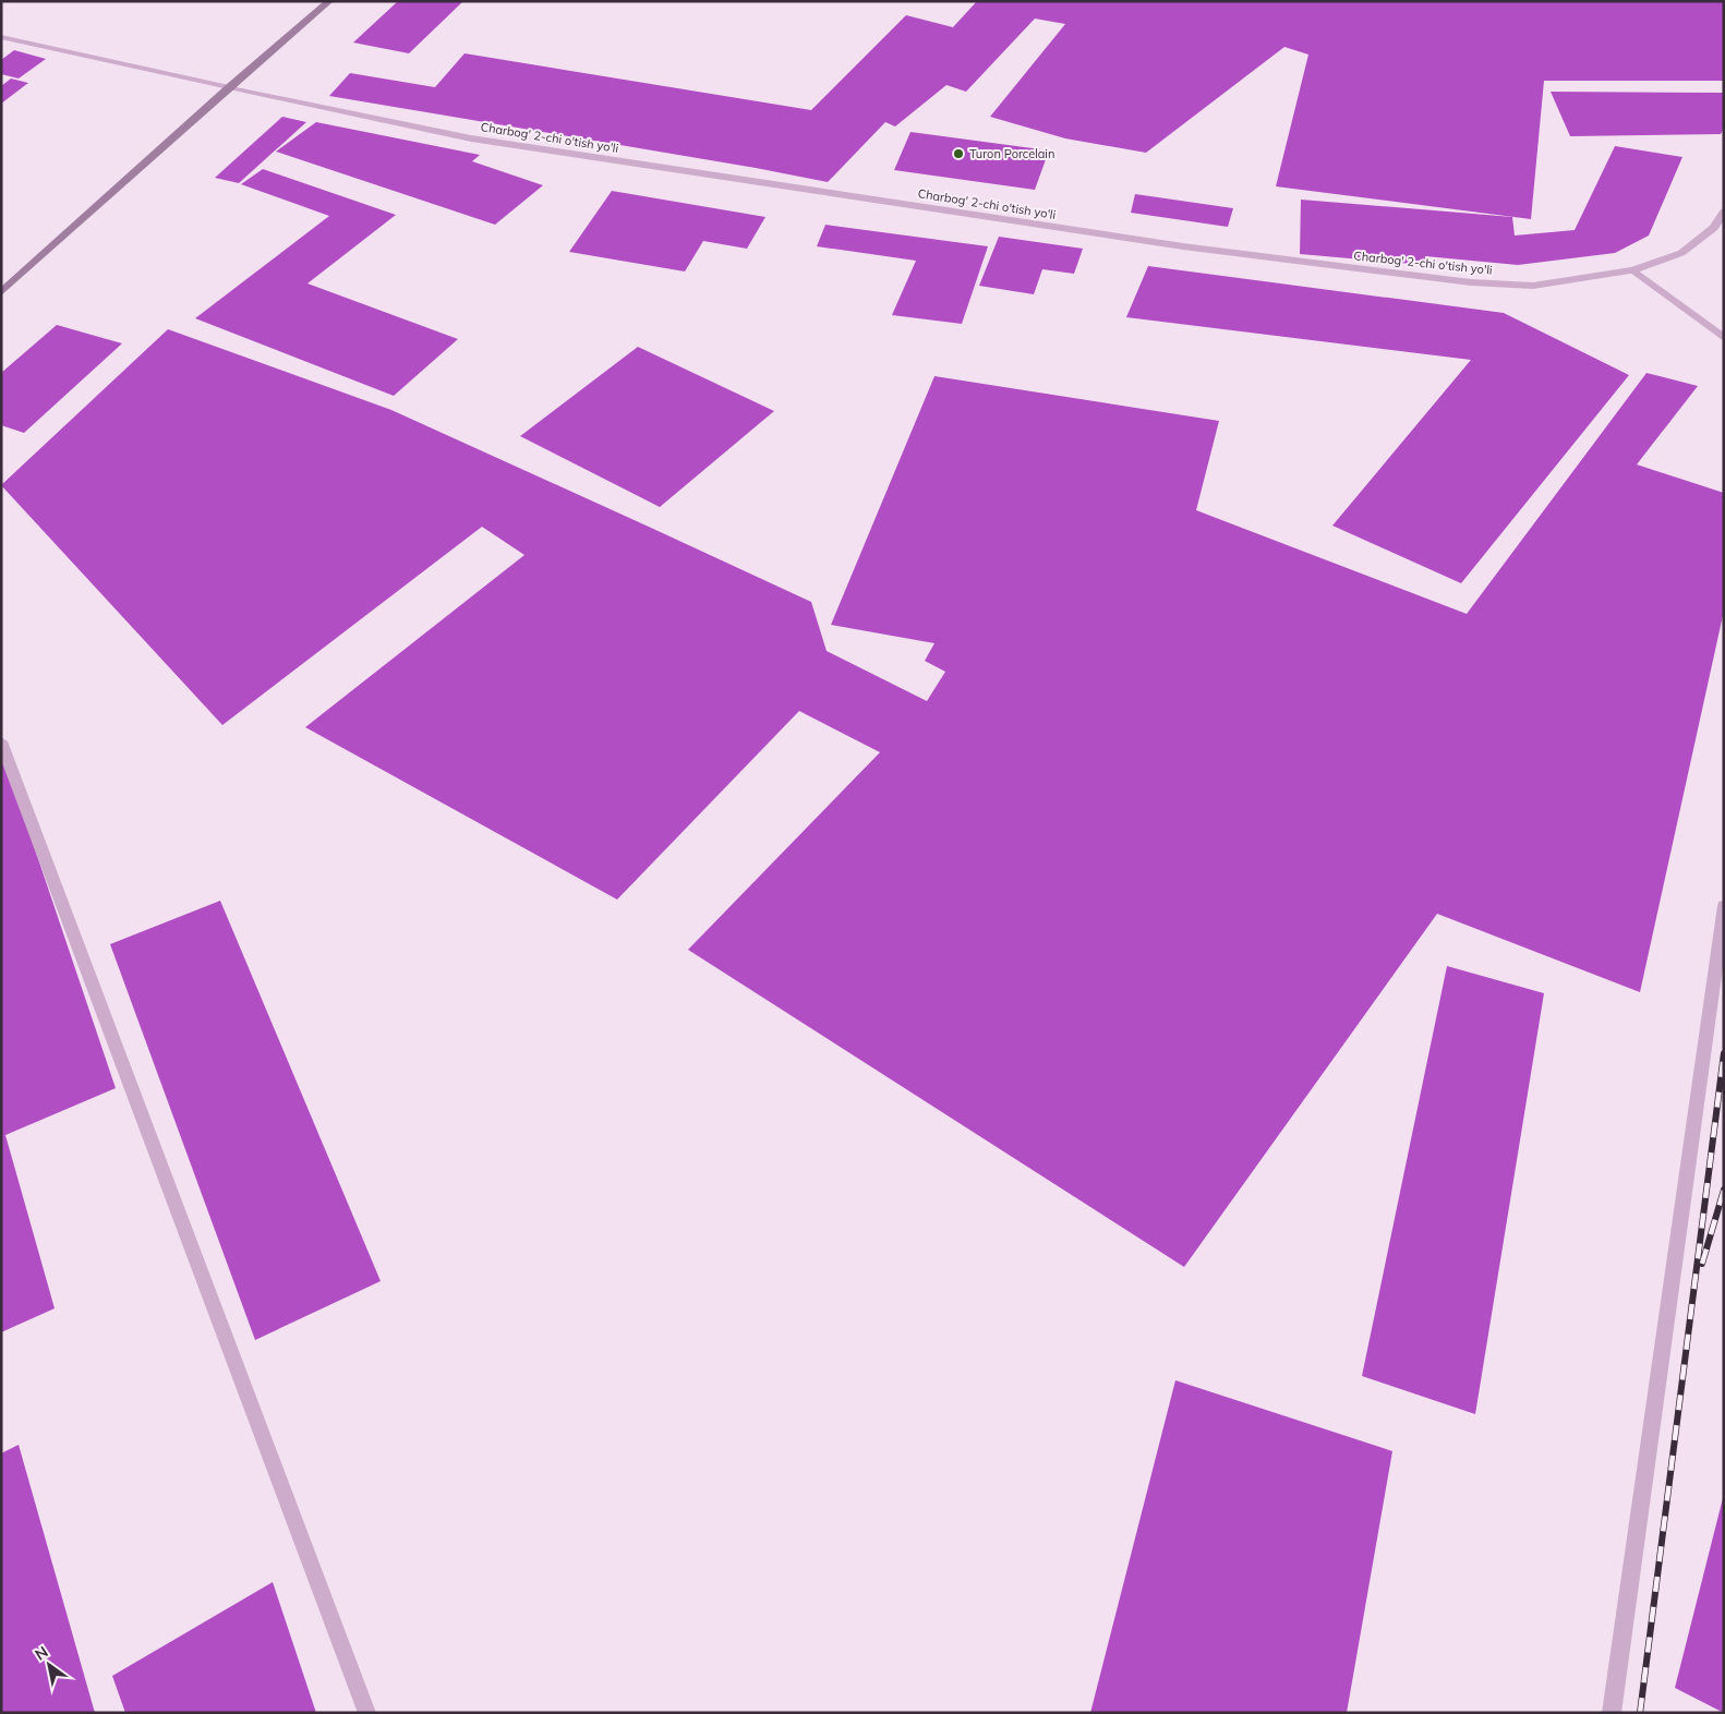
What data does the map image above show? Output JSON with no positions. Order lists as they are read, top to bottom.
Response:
{
  "streets": {
    "street": ["Charbog' 2-chi o'tish yo'li"]
  },
  "places": ["Turon Porcelain"],
  "north": "top left"
}
